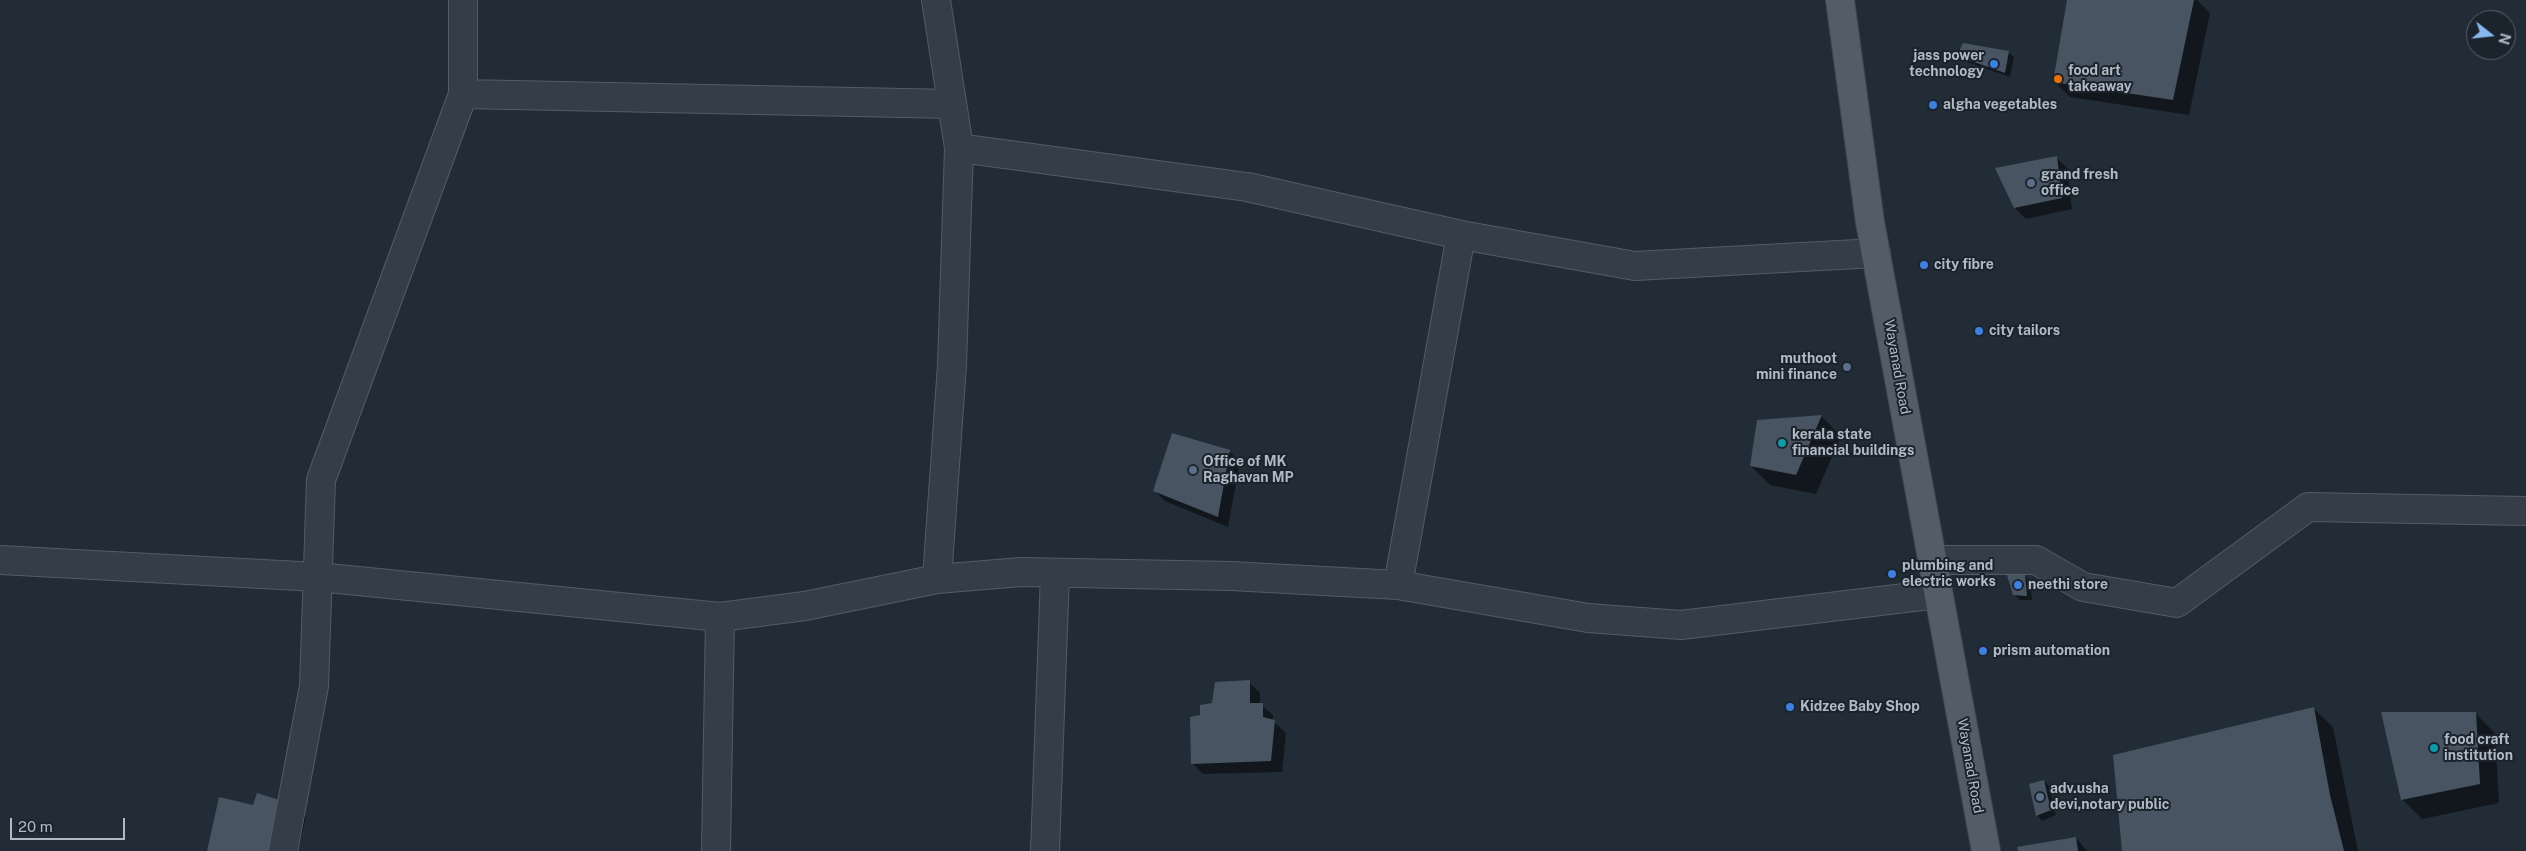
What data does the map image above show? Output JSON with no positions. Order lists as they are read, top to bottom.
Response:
{
  "streets": {
    "main road": ["Wayanad Road"]
  },
  "places": [
    "jass power technology",
    "food art takeaway",
    "algha vegetables",
    "grand fresh office",
    "city fibre",
    "city tailors",
    "muthoot mini finance",
    "kerala state financial buildings",
    "Office of MK Raghavan MP",
    "plumbing and electric works",
    "neethi store",
    "prism automation",
    "Kidzee Baby Shop",
    "food craft institution",
    "adv.usha devi,notary public"
  ],
  "scale_bar": "20 m",
  "north": "right"
}
